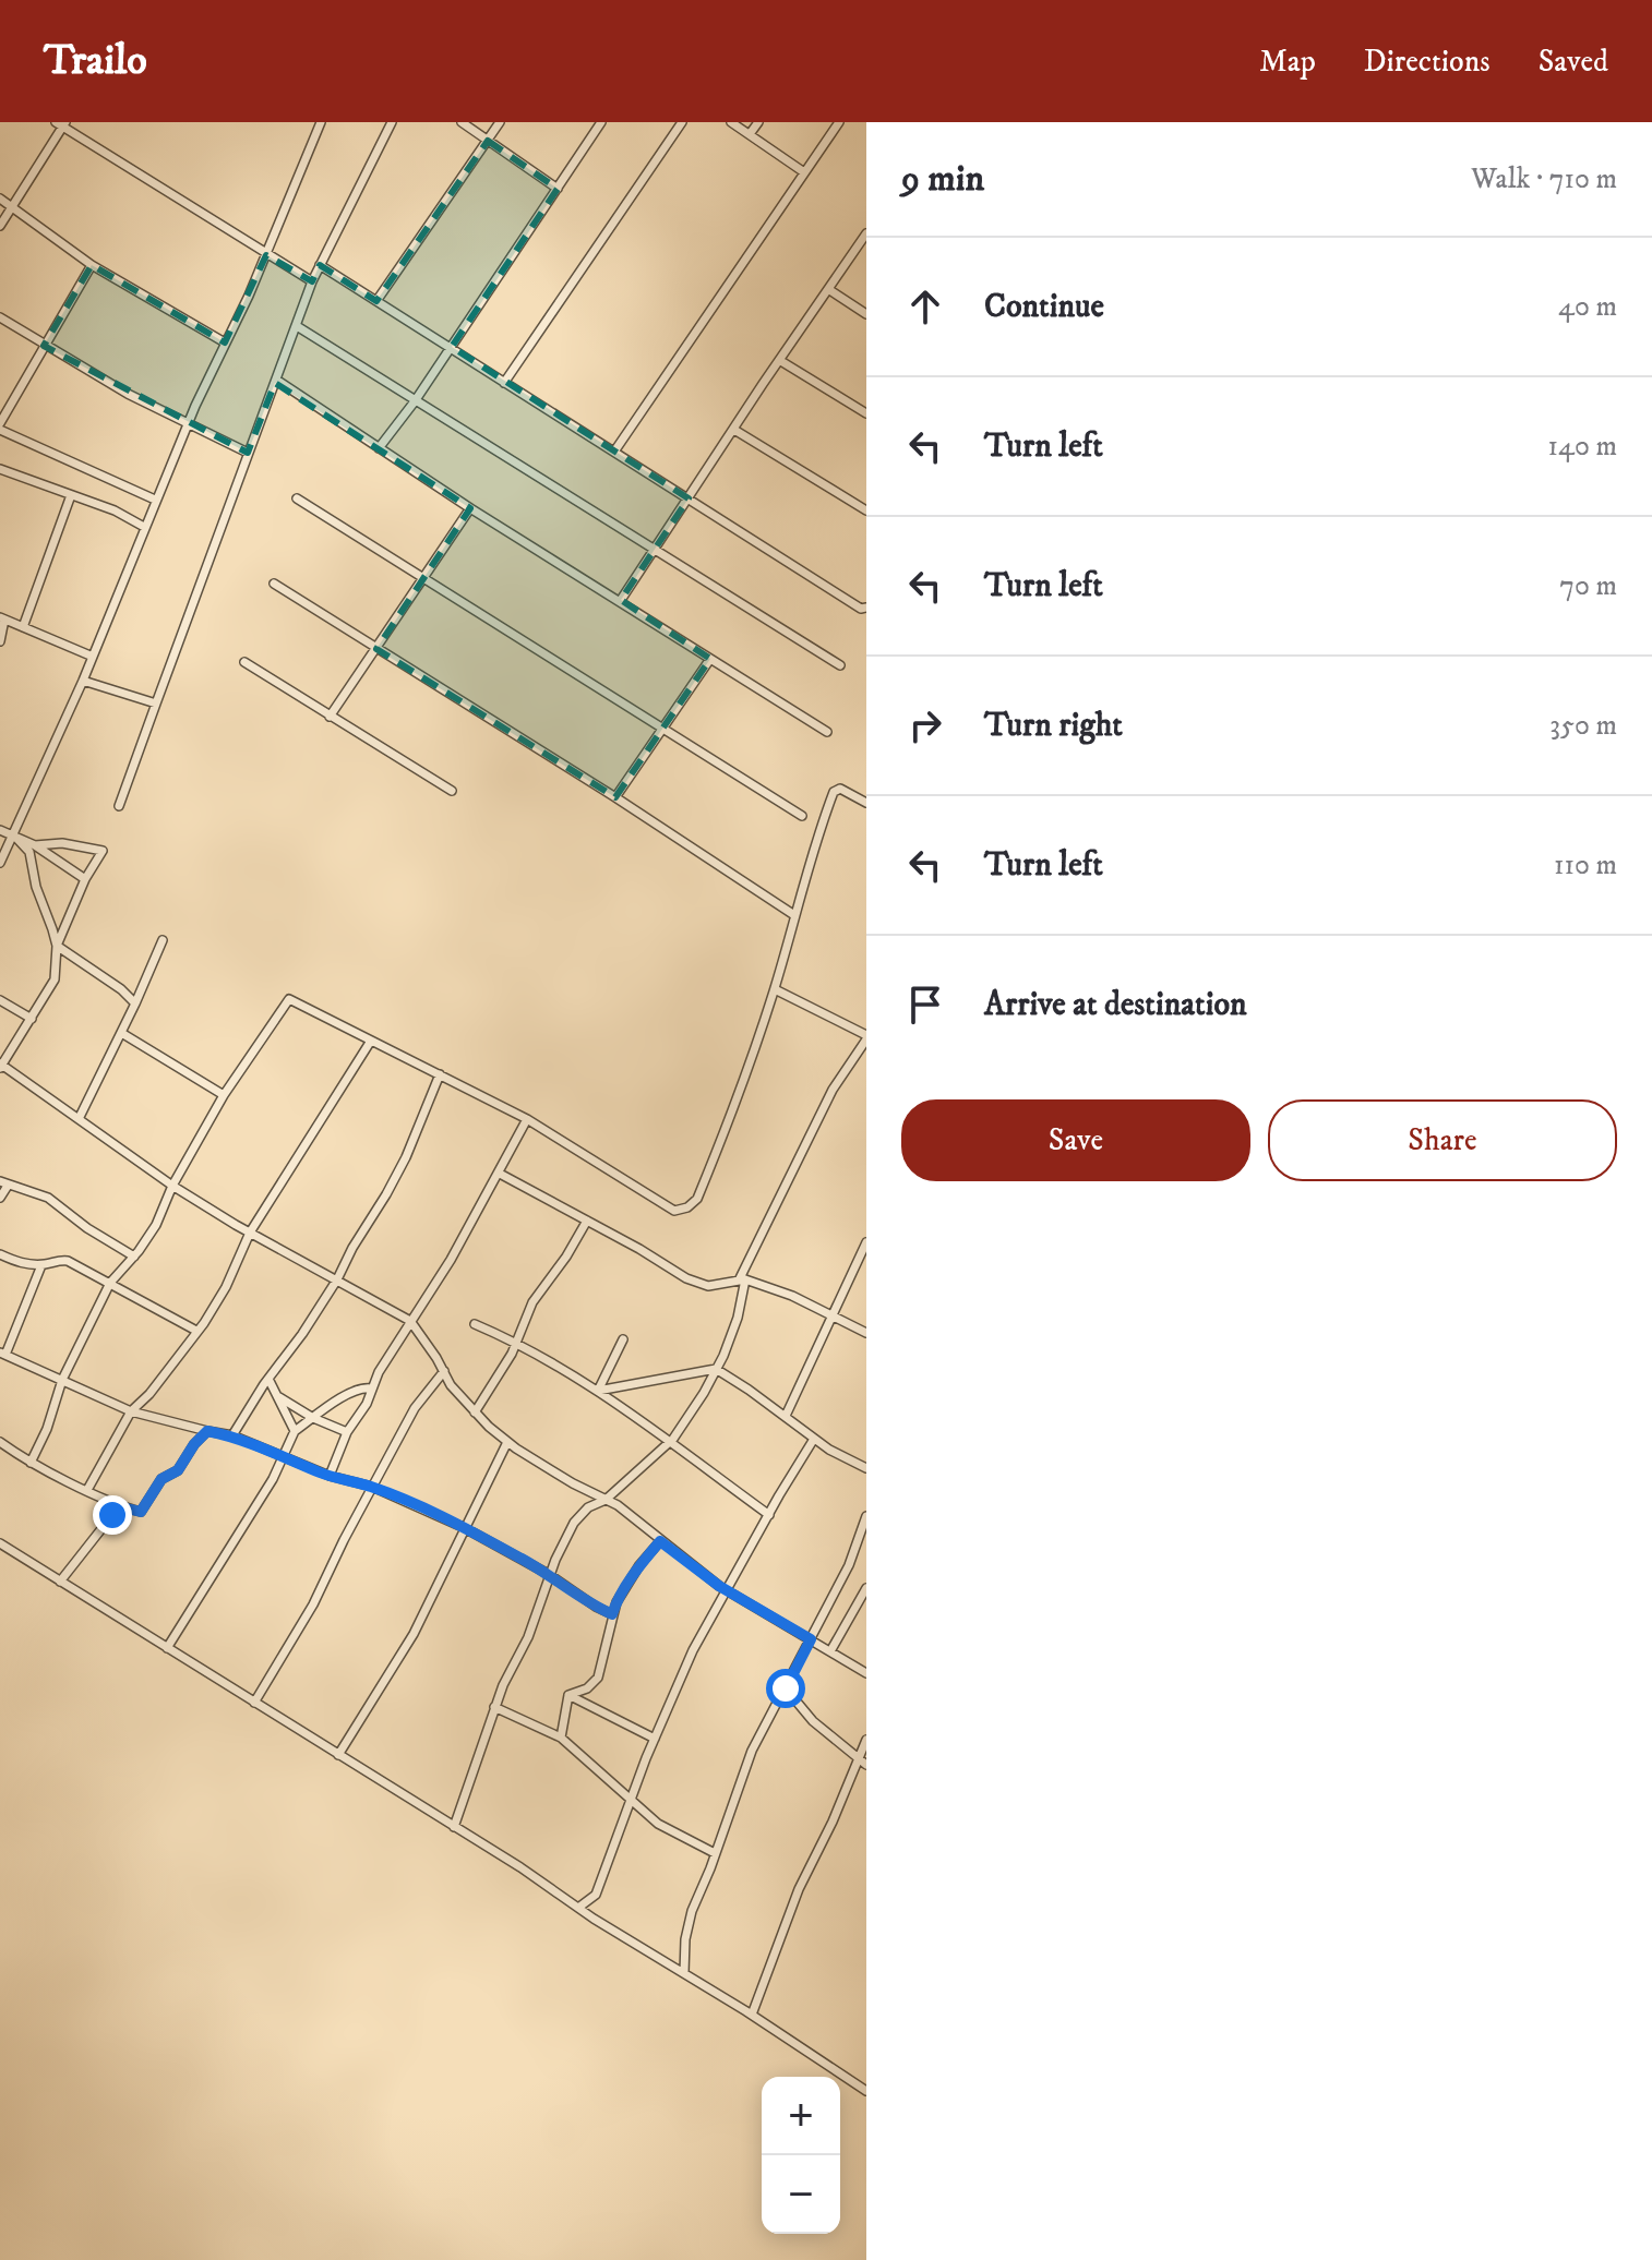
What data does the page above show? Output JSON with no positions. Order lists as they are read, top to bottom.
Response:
{
  "page": {
    "header": "Trailo",
    "nav": ["Map", "Directions", "Saved"],
    "heading": ["9 min", "Walk · 710 m"],
    "list": [
      ["Continue", "40 m"],
      ["Turn left", "140 m"],
      ["Turn left", "70 m"],
      ["Turn right", "350 m"],
      ["Turn left", "110 m"],
      "Arrive at destination"
    ],
    "buttons": ["Save", "Share"],
    "map_buttons": ["+", "−"]
  }
}
